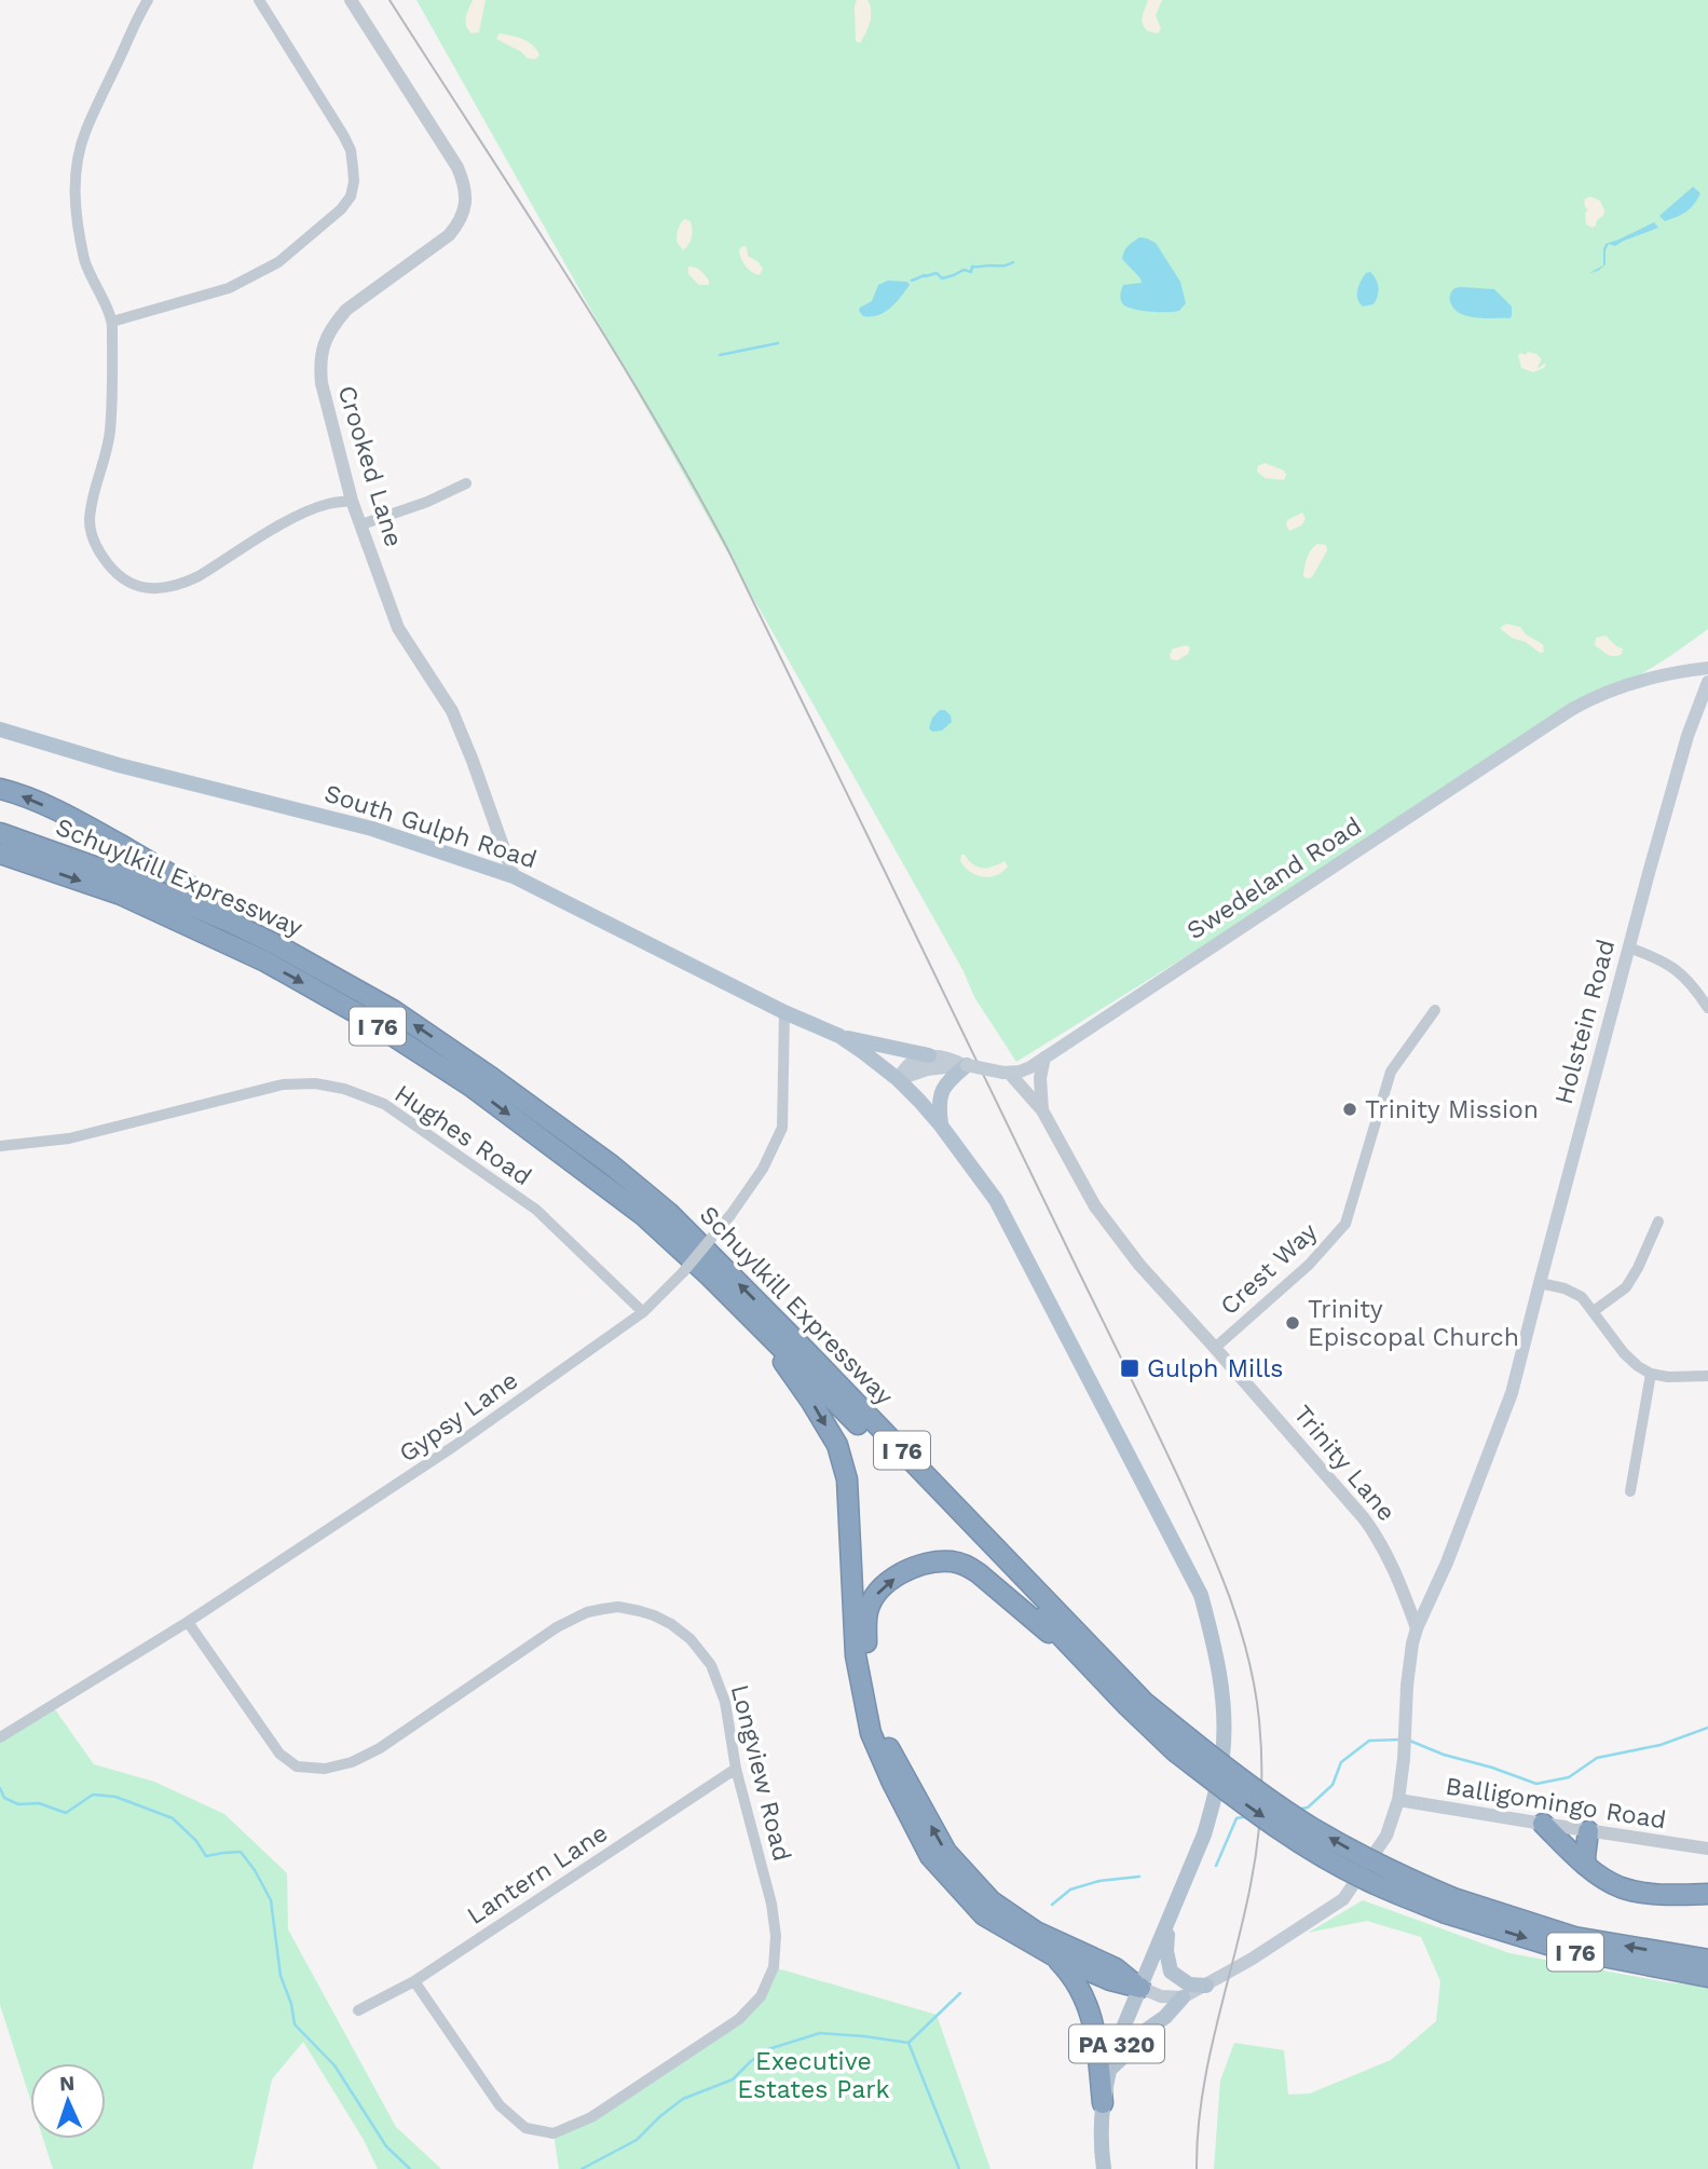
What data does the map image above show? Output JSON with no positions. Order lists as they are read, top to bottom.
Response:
{
  "streets": {
    "highway": ["Schuylkill Expressway", "I 76"],
    "main road": [
      "South Gulph Road",
      "Swedeland Road",
      "Holstein Road",
      "Balligomingo Road",
      "PA 320"
    ],
    "street": [
      "Crooked Lane",
      "Hughes Road",
      "Crest Way",
      "Gypsy Lane",
      "Trinity Lane",
      "Longview Road",
      "Lantern Lane"
    ]
  },
  "crossings": [
    ["Crooked Lane", "South Gulph Road"],
    ["South Gulph Road", "Gypsy Lane"],
    ["Swedeland Road", "Trinity Lane"],
    ["Holstein Road", "Trinity Lane"],
    ["Holstein Road", "PA 320"],
    ["Hughes Road", "Gypsy Lane"],
    ["Crest Way", "Trinity Lane"],
    ["Gypsy Lane", "Longview Road"],
    ["Trinity Lane", "PA 320"],
    ["Longview Road", "Lantern Lane"],
    ["Balligomingo Road", "PA 320"]
  ],
  "parks": ["Executive Estates Park"],
  "places": {
    "other": ["Trinity Mission", "Trinity Episcopal Church"],
    "transit": ["Gulph Mills"]
  },
  "north": "top"
}
